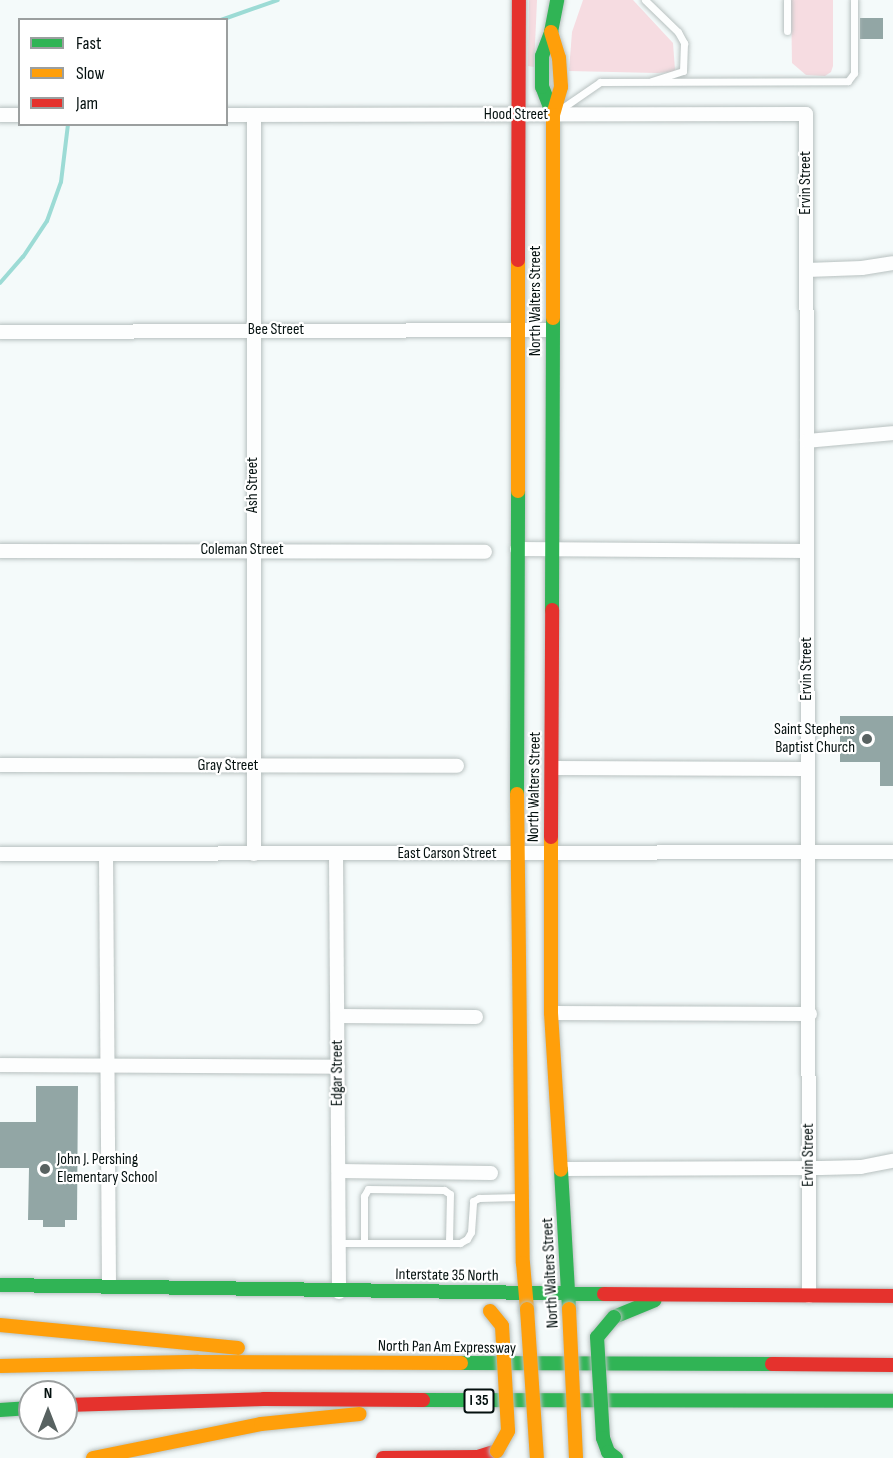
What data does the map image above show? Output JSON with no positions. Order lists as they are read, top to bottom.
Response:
{
  "streets": {
    "main road": [
      "North Walters Street",
      "Interstate 35 North",
      "North Pan Am Expressway",
      "I 35"
    ],
    "street": [
      "Hood Street",
      "Ervin Street",
      "Bee Street",
      "Ash Street",
      "Coleman Street",
      "Gray Street",
      "East Carson Street",
      "Edgar Street"
    ]
  },
  "crossings": [
    ["Hood Street", "Ervin Street"],
    ["Hood Street", "North Walters Street"],
    ["Hood Street", "Ash Street"],
    ["Ervin Street", "East Carson Street"],
    ["Ervin Street", "Interstate 35 North"],
    ["North Walters Street", "Bee Street"],
    ["North Walters Street", "East Carson Street"],
    ["North Walters Street", "Interstate 35 North"],
    ["Bee Street", "Ash Street"],
    ["Ash Street", "Coleman Street"],
    ["Ash Street", "Gray Street"],
    ["Ash Street", "East Carson Street"],
    ["East Carson Street", "Edgar Street"],
    ["Edgar Street", "Interstate 35 North"]
  ],
  "places": ["Saint Stephens Baptist Church", "John J. Pershing Elementary School"],
  "legend": ["Fast", "Slow", "Jam"],
  "north": "top"
}
